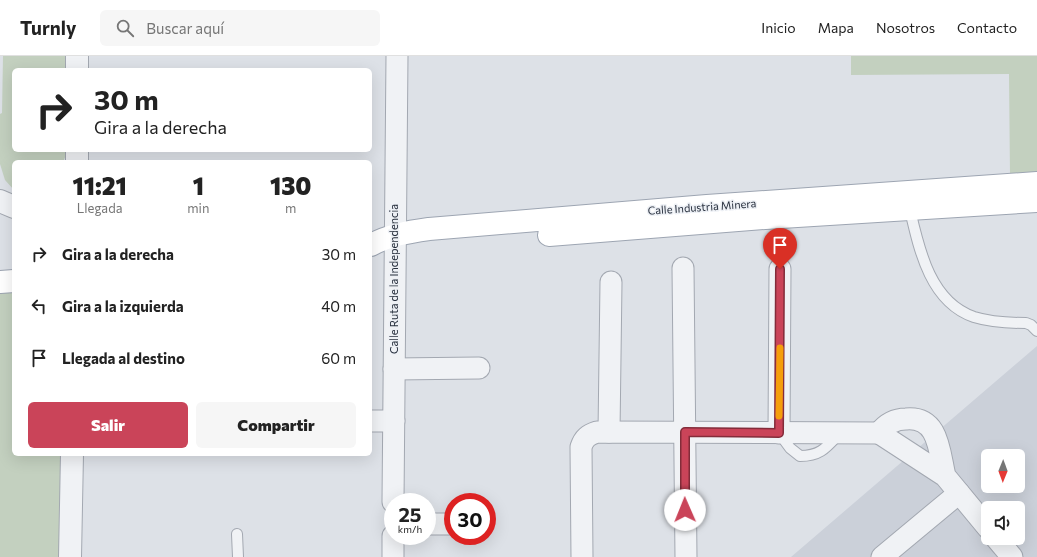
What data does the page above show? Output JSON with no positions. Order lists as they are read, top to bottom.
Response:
{
  "streets": {
    "main road": ["Calle Industria Minera"],
    "street": ["Calle Ruta de la Independencia"]
  },
  "crossings": [
    ["Calle Industria Minera", "Calle Ruta de la Independencia"]
  ],
  "north": "bottom",
  "page": {
    "header": "Turnly",
    "search": "Buscar aquí",
    "nav": [
      "Inicio",
      "Mapa",
      "Nosotros",
      "Contacto"
    ],
    "turn": ["30 m", "Gira a la derecha"],
    "eta": [
      "11:21",
      "Llegada",
      "1",
      "min",
      "130",
      "m"
    ],
    "list": [
      {
        "name": "Gira a la derecha",
        "value": "30 m"
      },
      {
        "name": "Gira a la izquierda",
        "value": "40 m"
      },
      {
        "name": "Llegada al destino",
        "value": "60 m"
      }
    ],
    "buttons": ["Salir", "Compartir"],
    "speed": "25 km/h",
    "limit": "30"
  }
}
